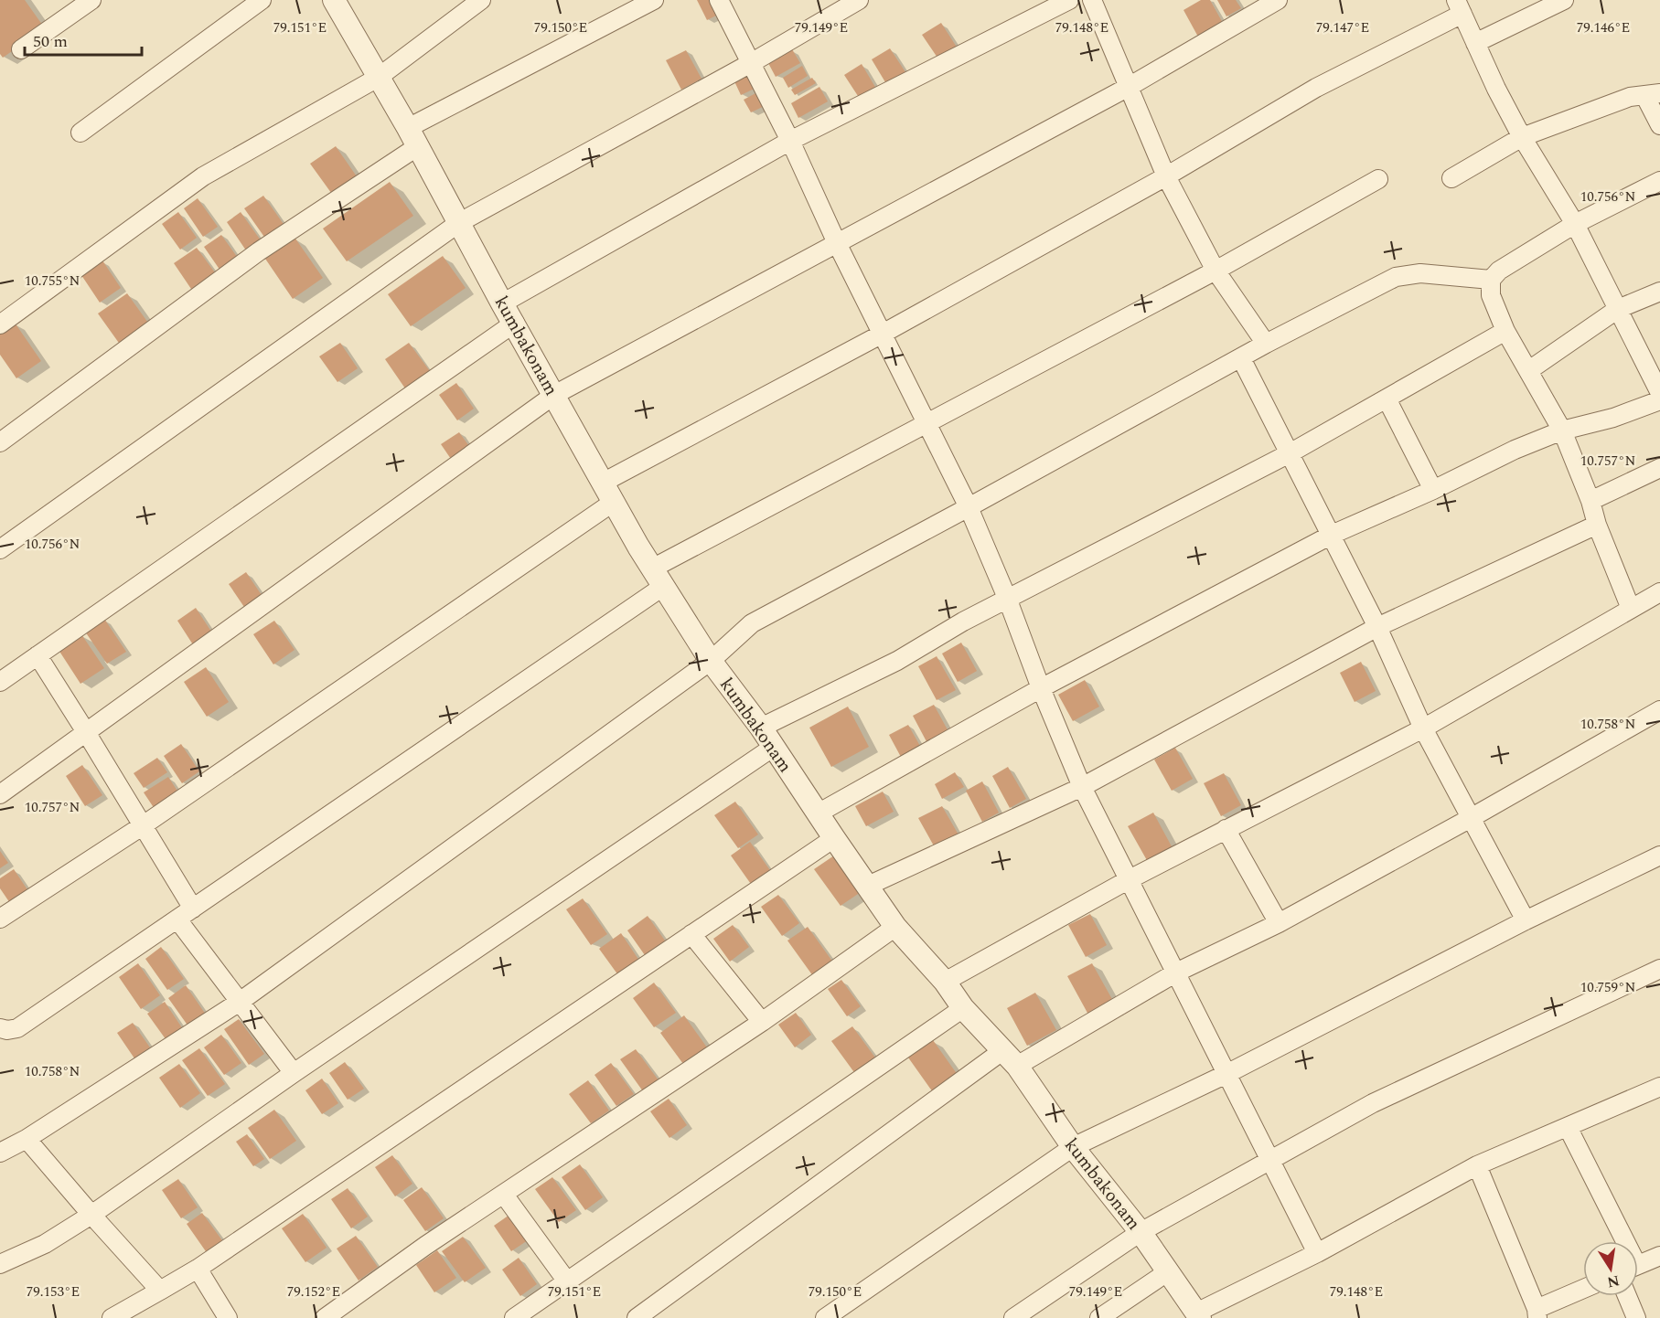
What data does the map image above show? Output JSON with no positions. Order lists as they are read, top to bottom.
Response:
{
  "streets": {
    "street": ["kumbakonam"]
  },
  "scale_bar": "50 m",
  "north": "bottom",
  "coordinates": [
    "79.151°E",
    "79.150°E",
    "79.149°E",
    "79.148°E",
    "79.147°E",
    "79.146°E",
    "10.756°N",
    "10.755°N",
    "10.757°N",
    "10.758°N",
    "10.759°N",
    "79.153°E",
    "79.152°E"
  ]
}
